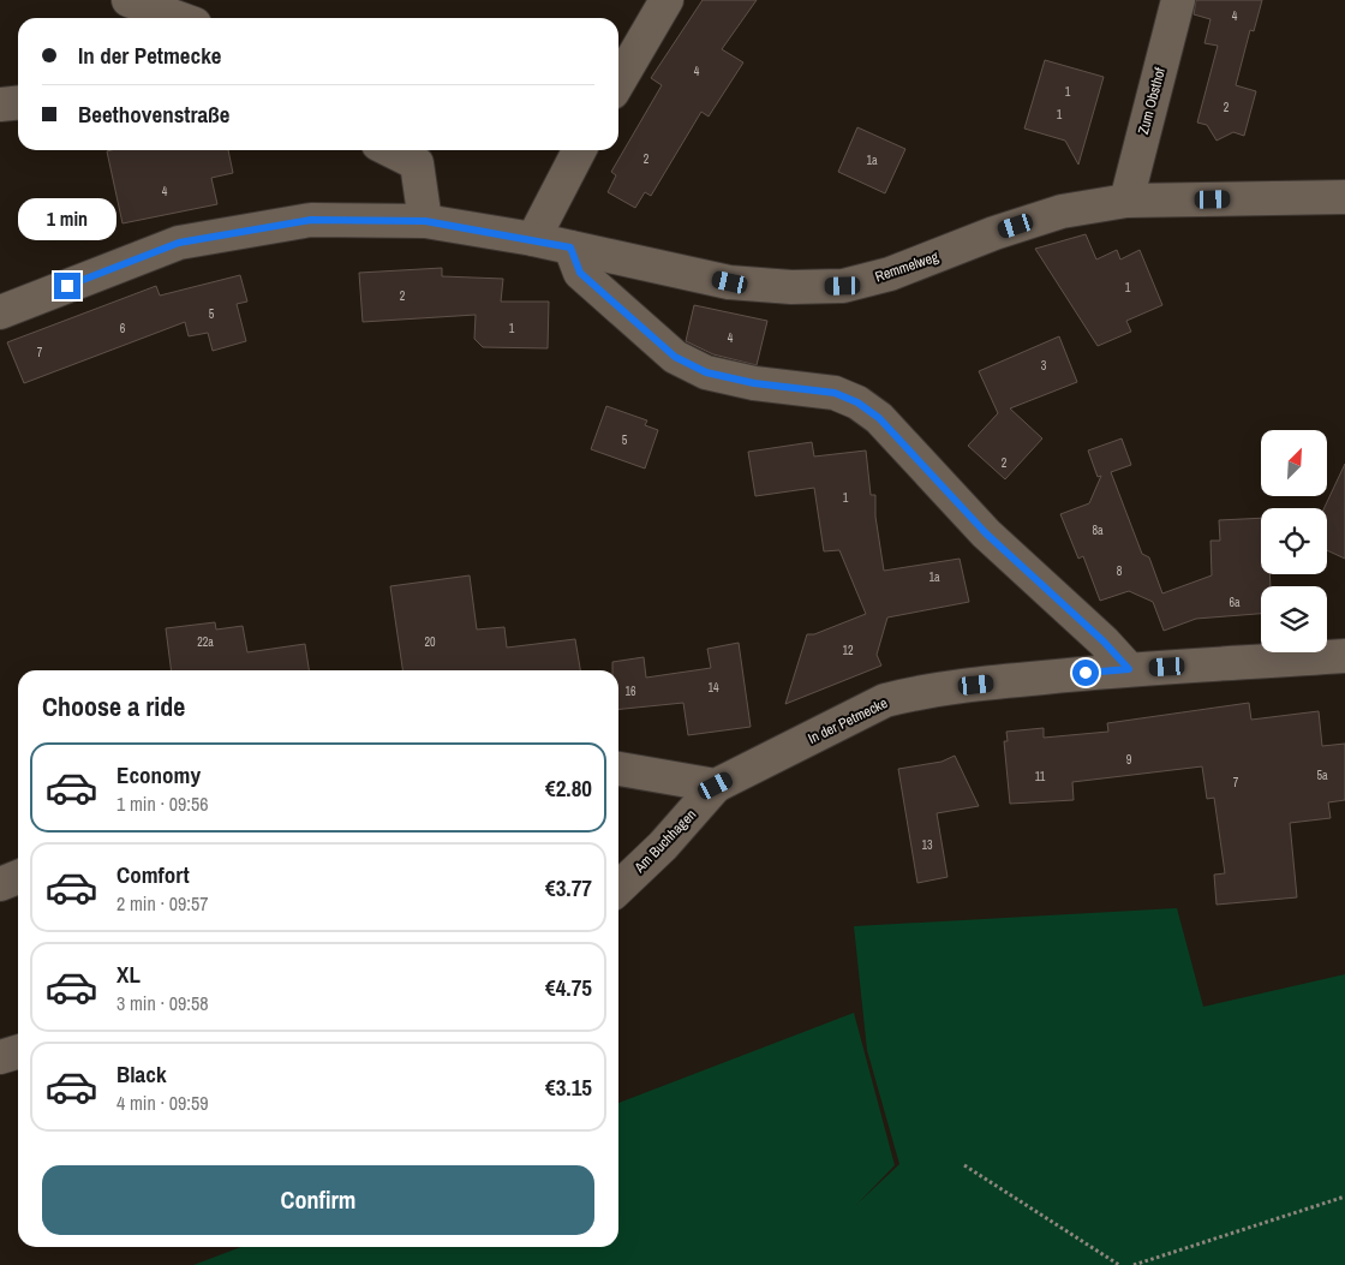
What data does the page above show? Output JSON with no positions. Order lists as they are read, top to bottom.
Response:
{
  "streets": {
    "street": [
      "Zum Obsthof",
      "Remmelweg",
      "In der Petmecke",
      "Am Buchhagen"
    ]
  },
  "crossings": [
    ["Zum Obsthof", "Remmelweg"],
    ["In der Petmecke", "Am Buchhagen"]
  ],
  "house_numbers": [
    "4",
    "4",
    "1",
    "2",
    "1",
    "2",
    "1a",
    "4",
    "1",
    "2",
    "5",
    "6",
    "1",
    "4",
    "7",
    "3",
    "5",
    "2",
    "1",
    "8a",
    "8",
    "1a",
    "6a",
    "22a",
    "20",
    "12",
    "14",
    "16",
    "9",
    "5a",
    "11",
    "7",
    "13"
  ],
  "north": "top right",
  "page": {
    "banner": ["In der Petmecke", "Beethovenstraße"],
    "bubble": "1 min",
    "heading": "Choose a ride",
    "list": [
      {
        "name": "Economy",
        "note": "1 min · 09:56",
        "value": "€2.80"
      },
      {
        "name": "Comfort",
        "note": "2 min · 09:57",
        "value": "€3.77"
      },
      {
        "name": "XL",
        "note": "3 min · 09:58",
        "value": "€4.75"
      },
      {
        "name": "Black",
        "note": "4 min · 09:59",
        "value": "€3.15"
      }
    ],
    "buttons": "Confirm"
  }
}
